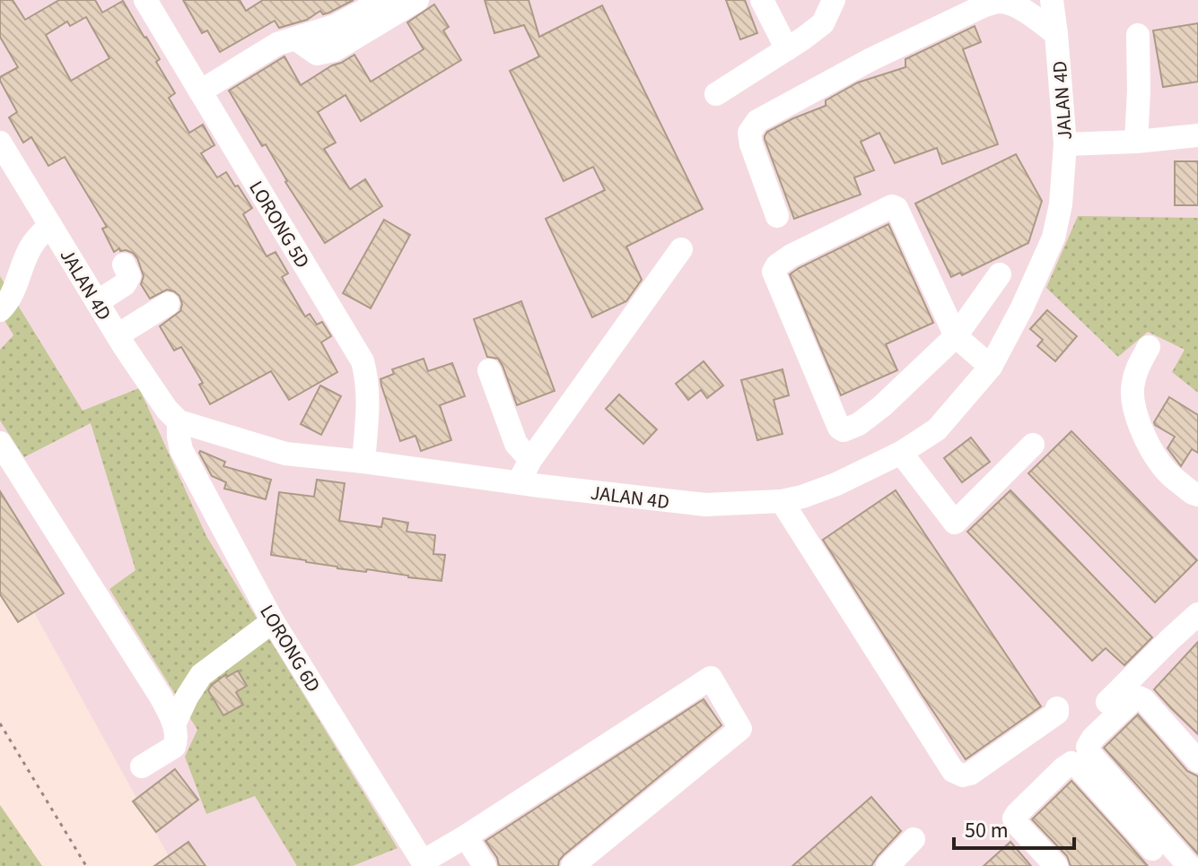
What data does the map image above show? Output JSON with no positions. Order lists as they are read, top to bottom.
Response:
{
  "streets": {
    "street": ["JALAN 4D", "LORONG 5D", "LORONG 6D"]
  },
  "crossings": [
    ["JALAN 4D", "LORONG 5D"],
    ["JALAN 4D", "LORONG 6D"]
  ],
  "scale_bar": "50 m"
}
